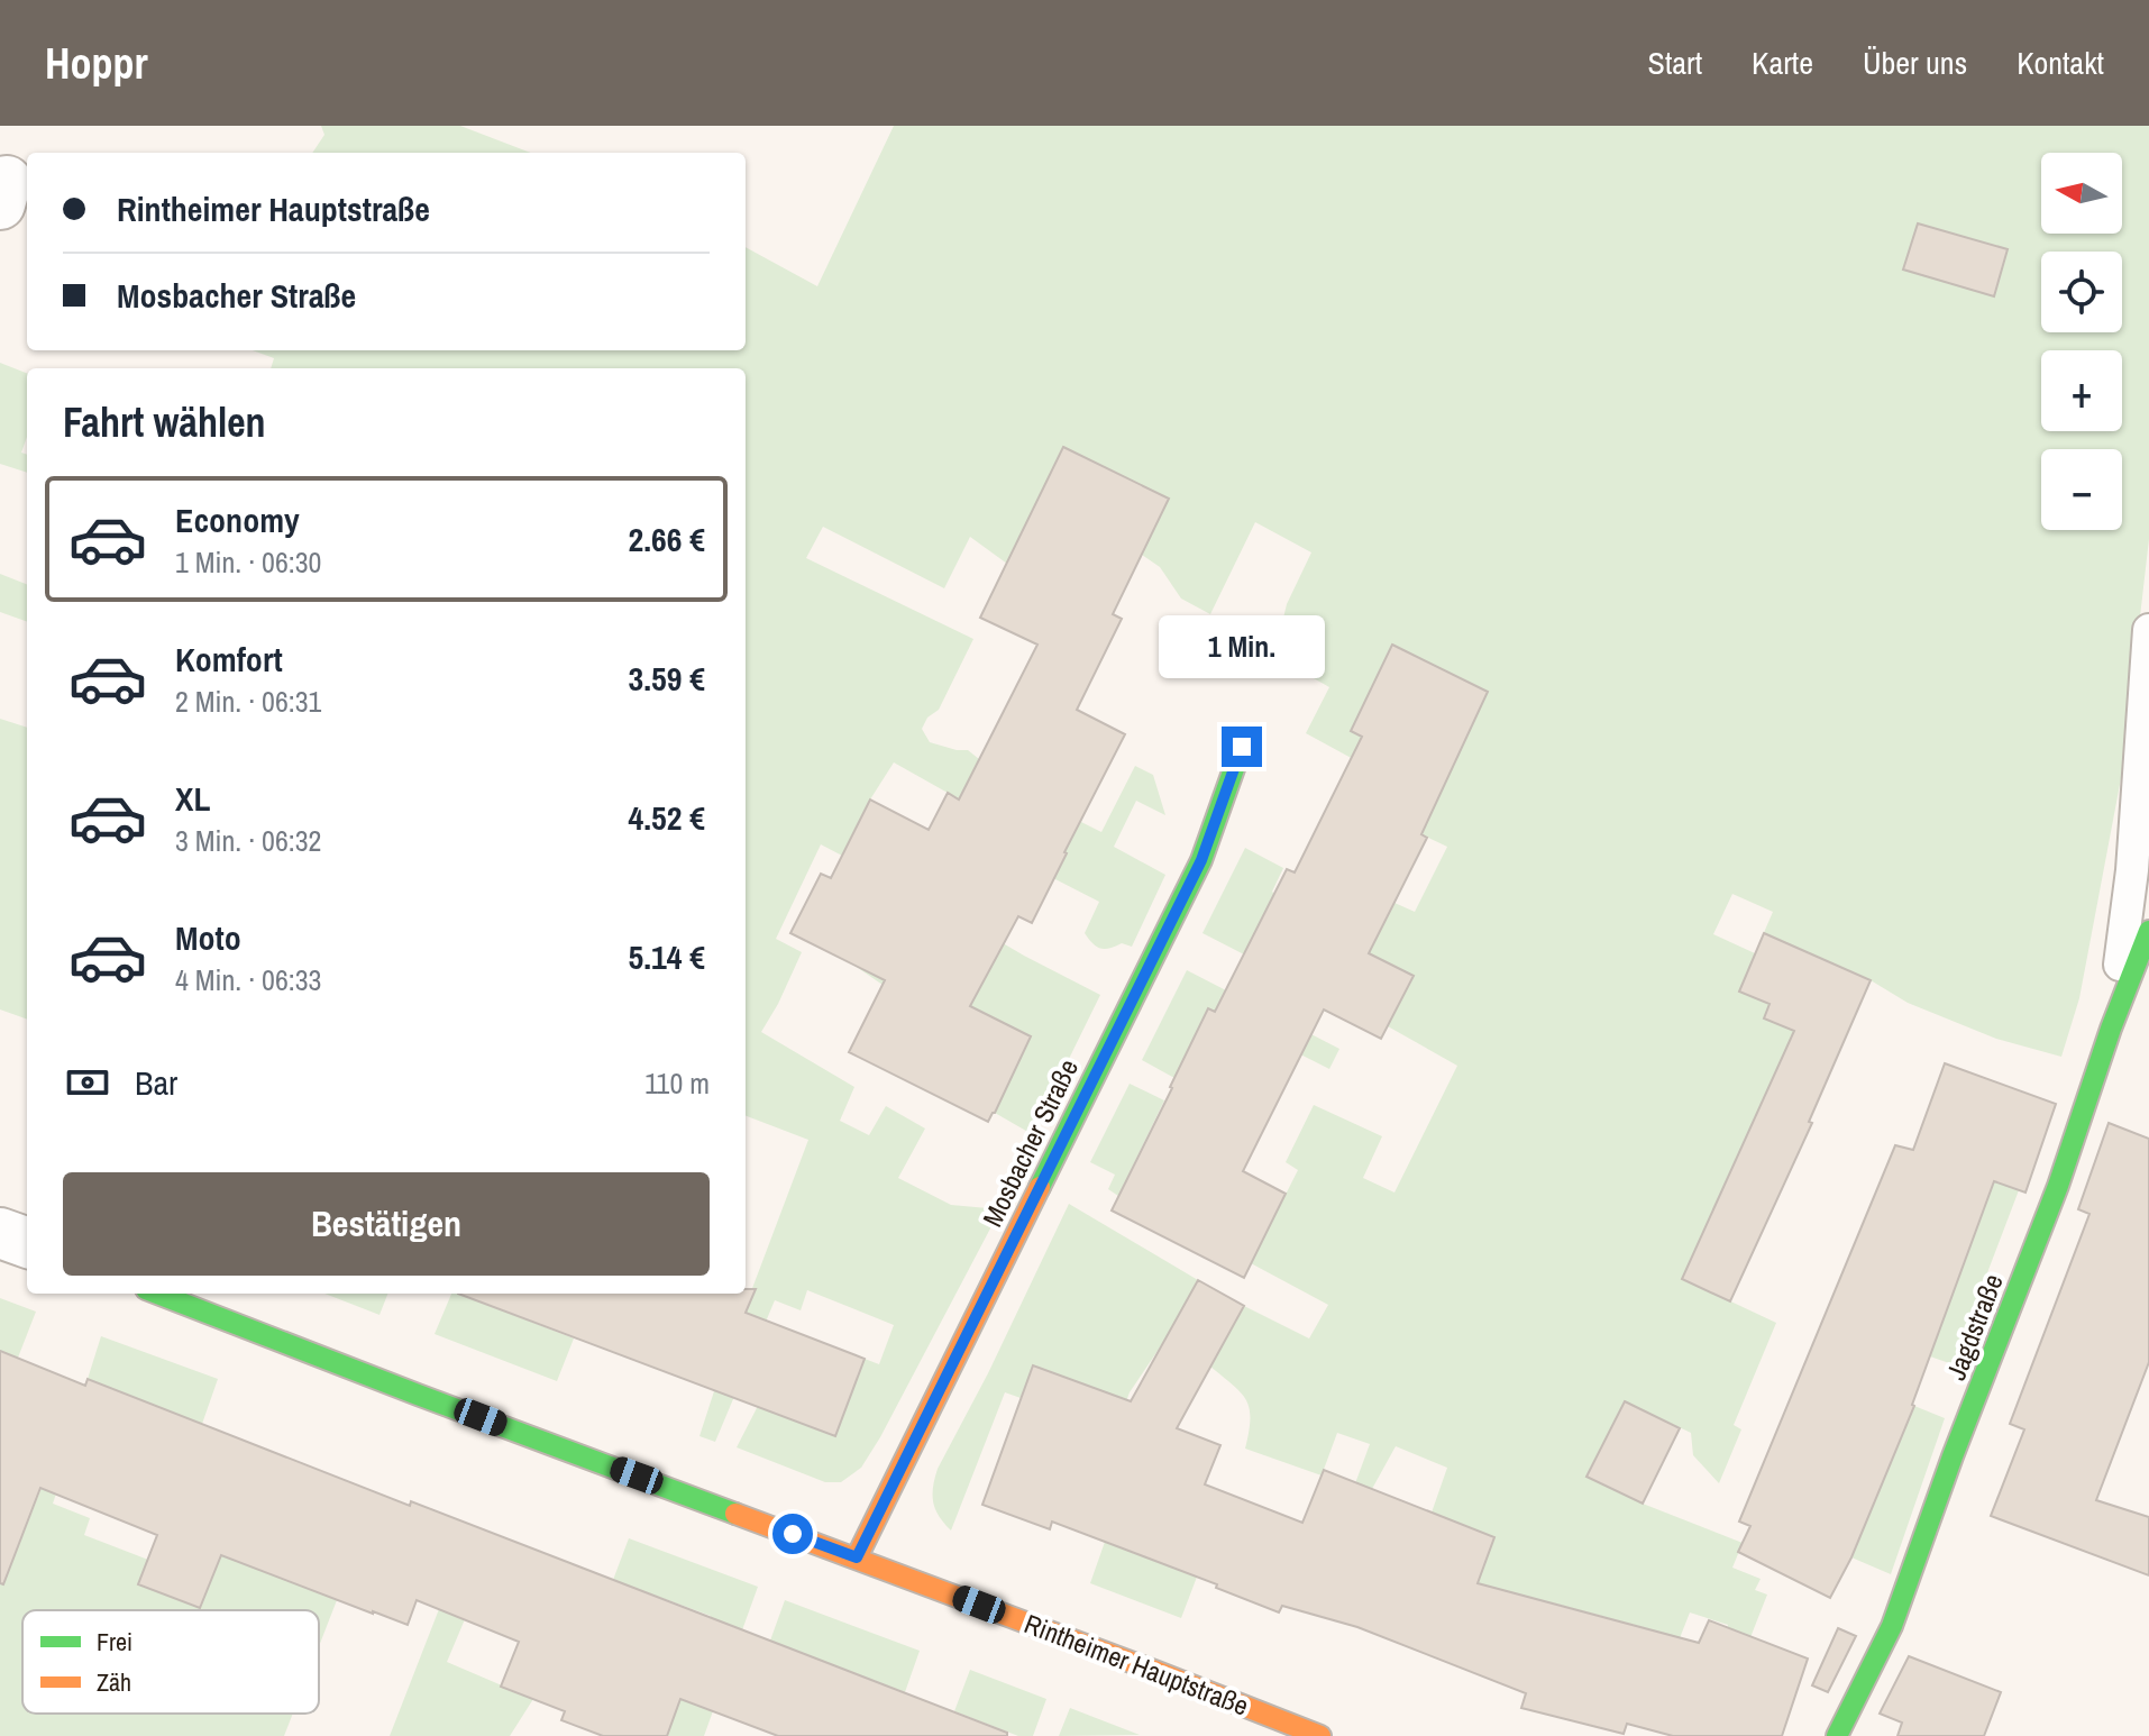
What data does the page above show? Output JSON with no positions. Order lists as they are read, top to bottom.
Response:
{
  "streets": {
    "street": ["Mosbacher Straße", "Jagdstraße", "Rintheimer Hauptstraße"]
  },
  "crossings": [
    ["Mosbacher Straße", "Rintheimer Hauptstraße"]
  ],
  "legend": ["Frei", "Zäh"],
  "north": "left",
  "page": {
    "header": "Hoppr",
    "nav": [
      "Start",
      "Karte",
      "Über uns",
      "Kontakt"
    ],
    "map_buttons": ["+", "−"],
    "banner": ["Rintheimer Hauptstraße", "Mosbacher Straße"],
    "heading": "Fahrt wählen",
    "list": [
      {
        "name": "Economy",
        "note": "1 Min. · 06:30",
        "value": "2.66 €"
      },
      {
        "name": "Komfort",
        "note": "2 Min. · 06:31",
        "value": "3.59 €"
      },
      {
        "name": "XL",
        "note": "3 Min. · 06:32",
        "value": "4.52 €"
      },
      {
        "name": "Moto",
        "note": "4 Min. · 06:33",
        "value": "5.14 €"
      }
    ],
    "bubble": "1 Min.",
    "pay": ["Bar", "110 m"],
    "buttons": "Bestätigen"
  }
}
